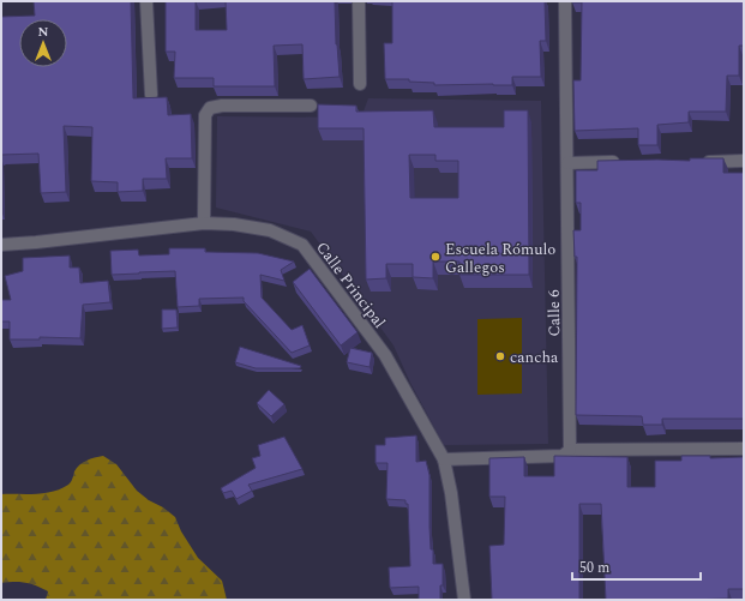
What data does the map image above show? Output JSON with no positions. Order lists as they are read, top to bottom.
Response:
{
  "streets": {
    "street": ["Calle Principal", "Calle 6"]
  },
  "places": ["Escuela Rómulo Gallegos", "cancha"],
  "scale_bar": "50 m",
  "north": "top"
}
